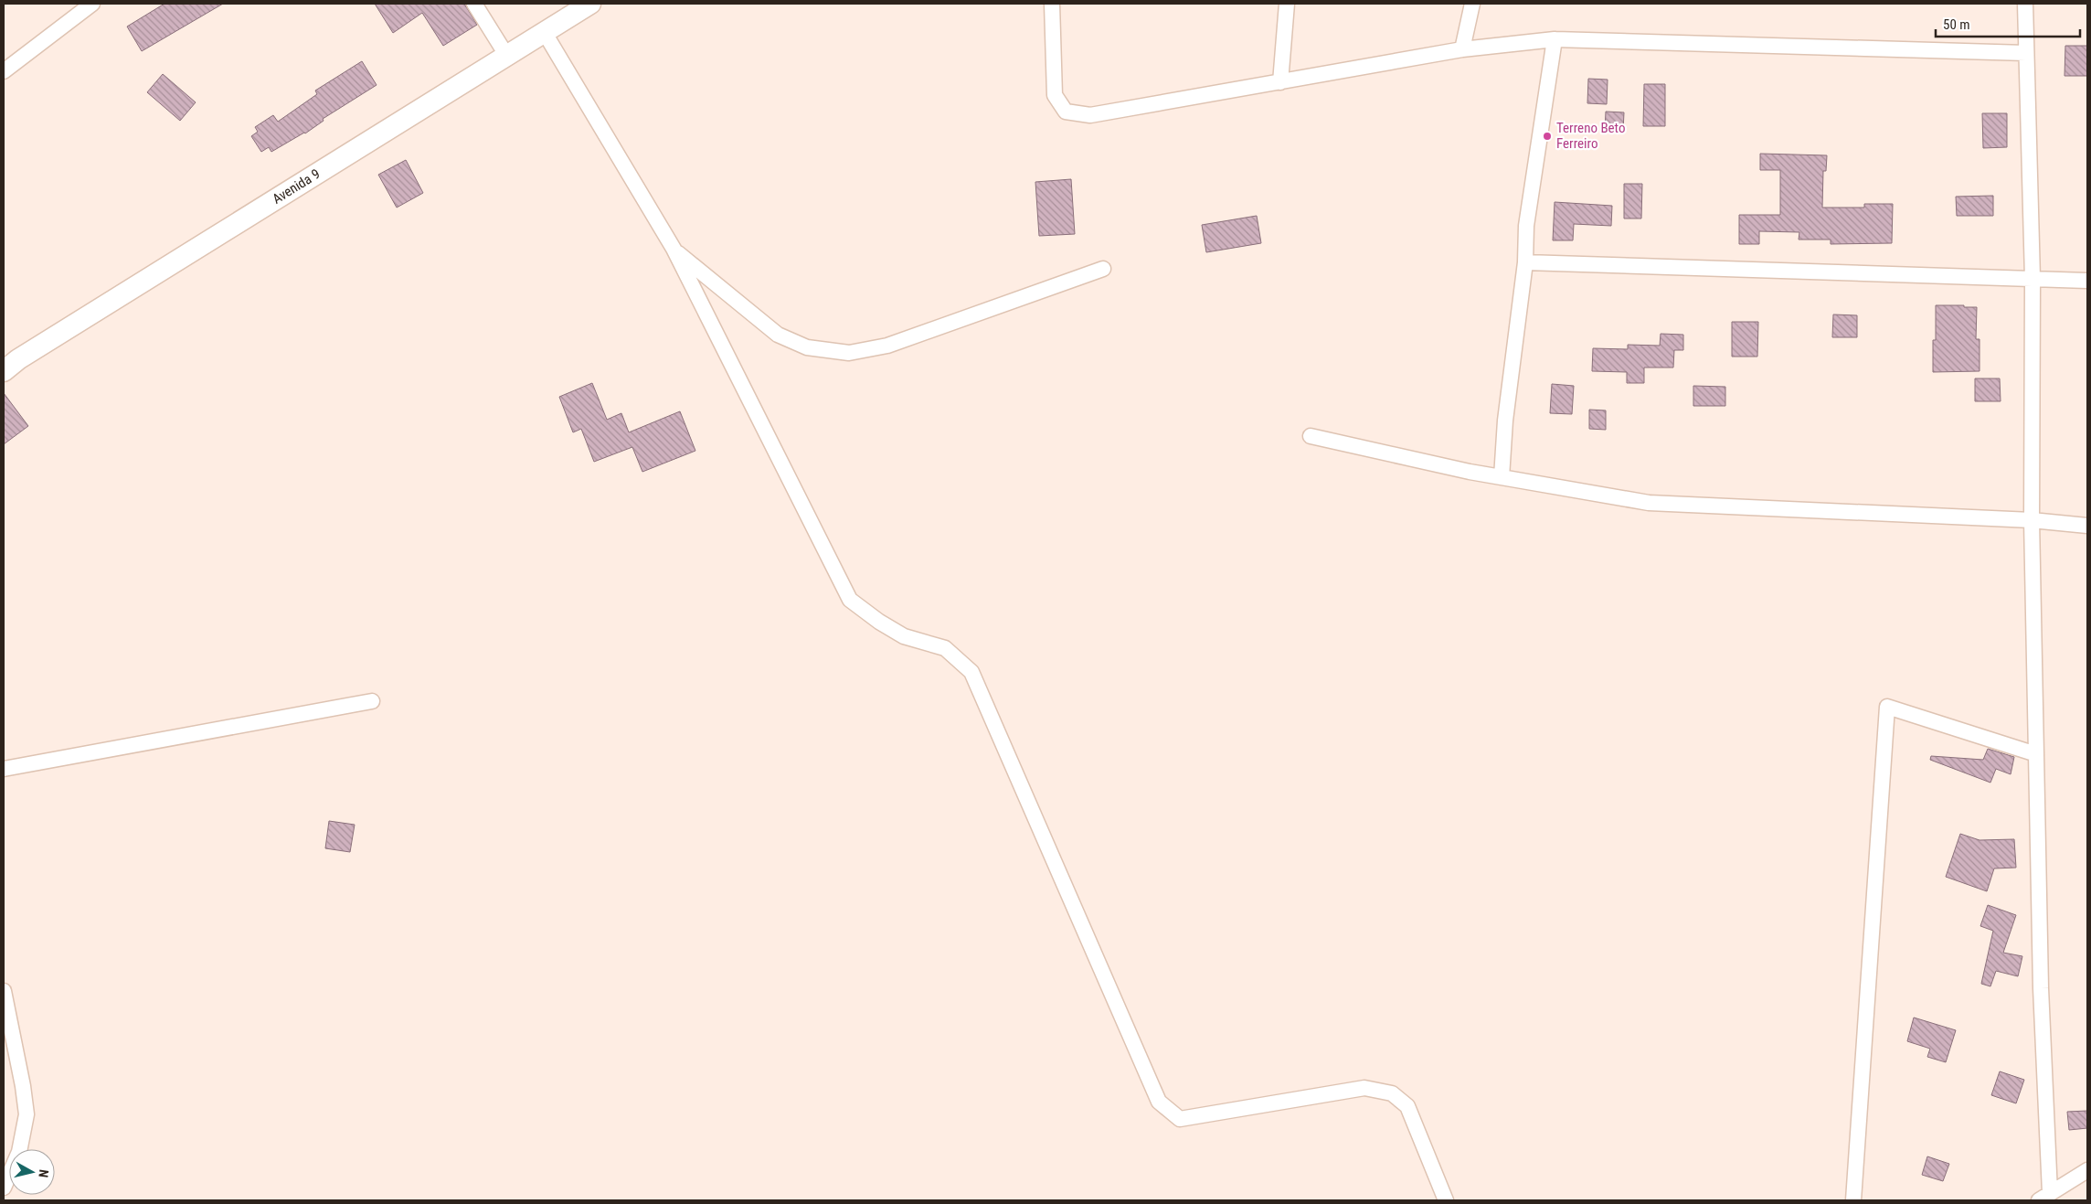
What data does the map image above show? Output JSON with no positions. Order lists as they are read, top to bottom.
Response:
{
  "streets": {
    "main road": ["Avenida 9"]
  },
  "places": ["Terreno Beto Ferreiro"],
  "scale_bar": "50 m",
  "north": "right"
}
